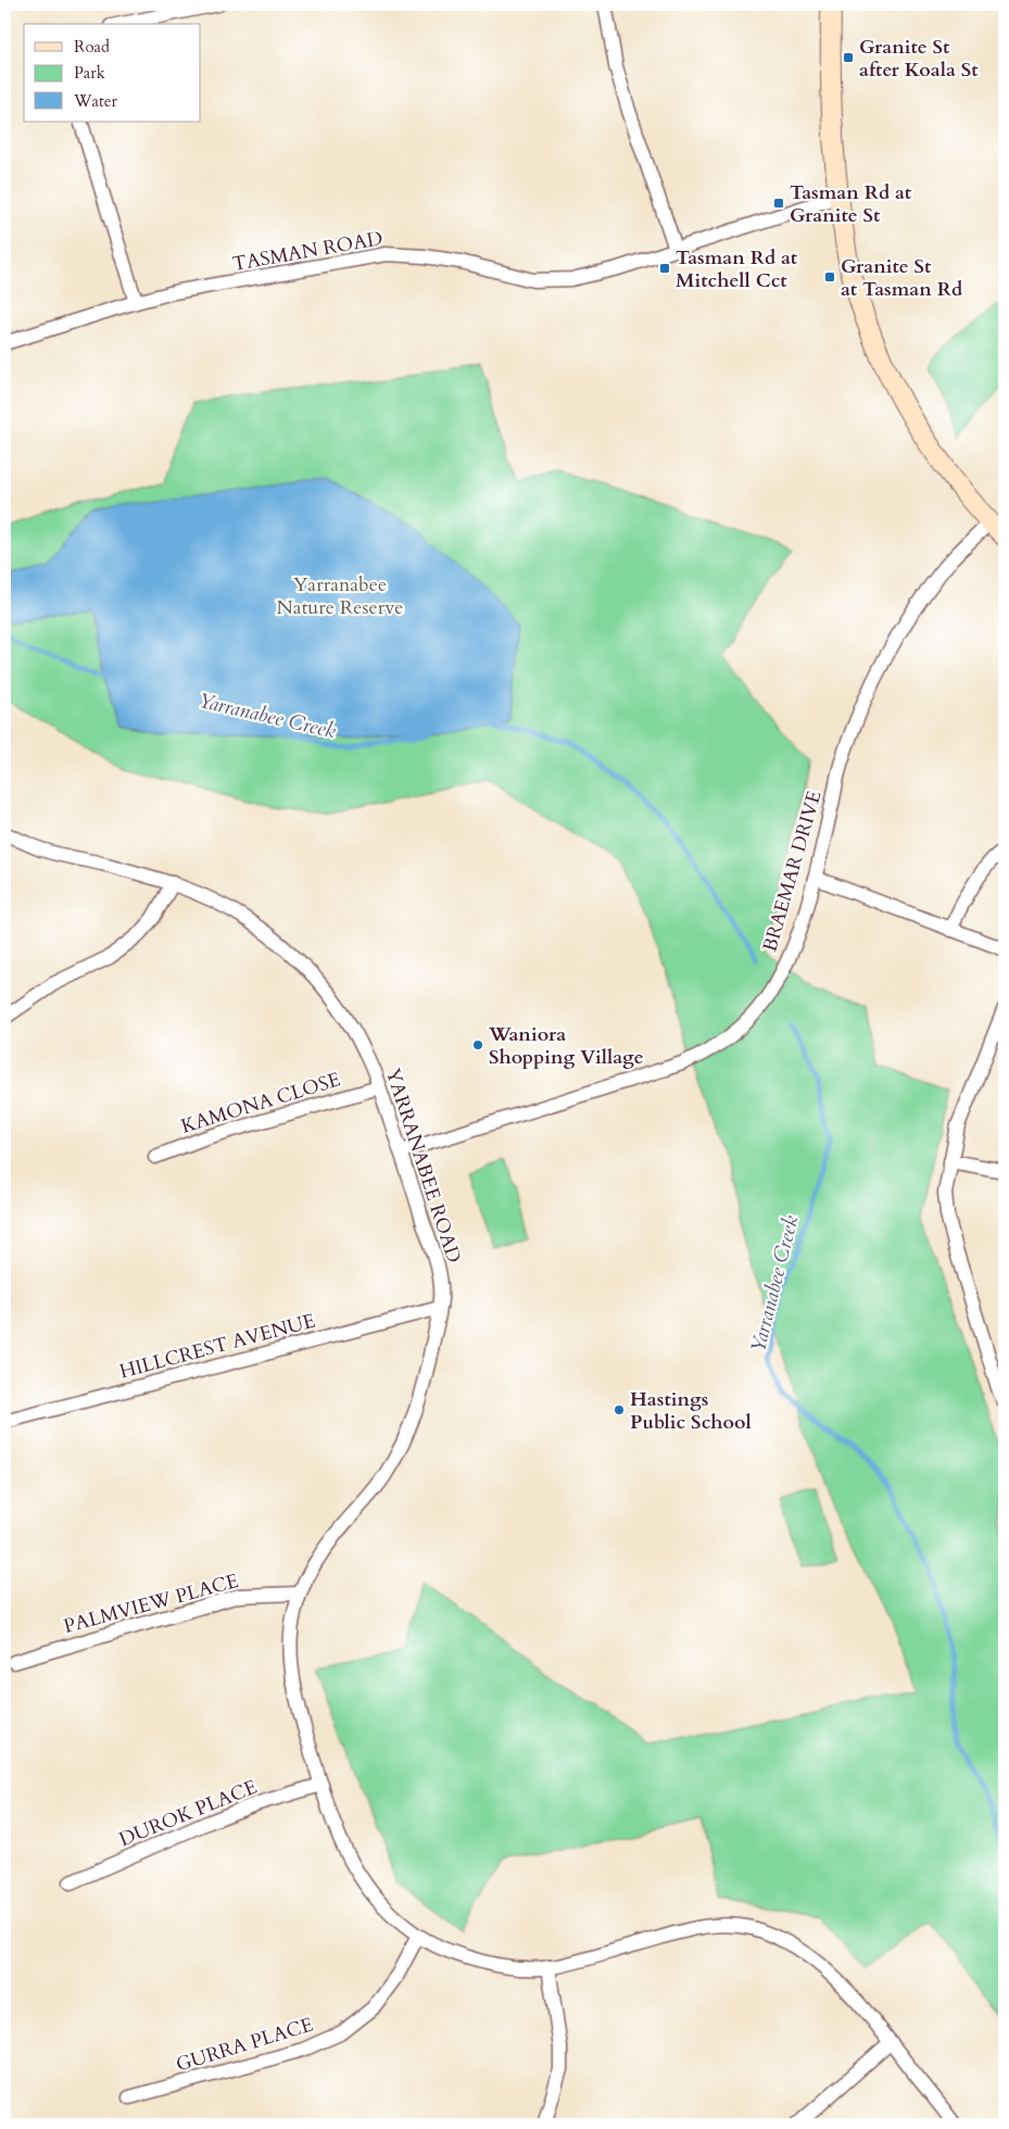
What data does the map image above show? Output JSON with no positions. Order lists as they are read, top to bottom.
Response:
{
  "streets": {
    "street": [
      "TASMAN ROAD",
      "BRAEMAR DRIVE",
      "KAMONA CLOSE",
      "YARRANABEE ROAD",
      "HILLCREST AVENUE",
      "PALMVIEW PLACE",
      "DUROK PLACE",
      "GURRA PLACE"
    ]
  },
  "crossings": [
    ["BRAEMAR DRIVE", "YARRANABEE ROAD"],
    ["KAMONA CLOSE", "YARRANABEE ROAD"],
    ["YARRANABEE ROAD", "HILLCREST AVENUE"],
    ["YARRANABEE ROAD", "PALMVIEW PLACE"],
    ["YARRANABEE ROAD", "DUROK PLACE"],
    ["YARRANABEE ROAD", "GURRA PLACE"]
  ],
  "water": ["Yarranabee Creek"],
  "parks": ["Yarranabee Nature Reserve"],
  "places": {
    "transit": [
      "Granite St after Koala St",
      "Tasman Rd at Granite St",
      "Tasman Rd at Mitchell Cct",
      "Granite St at Tasman Rd"
    ],
    "other": ["Waniora Shopping Village", "Hastings Public School"]
  },
  "legend": ["Road", "Park", "Water"]
}
